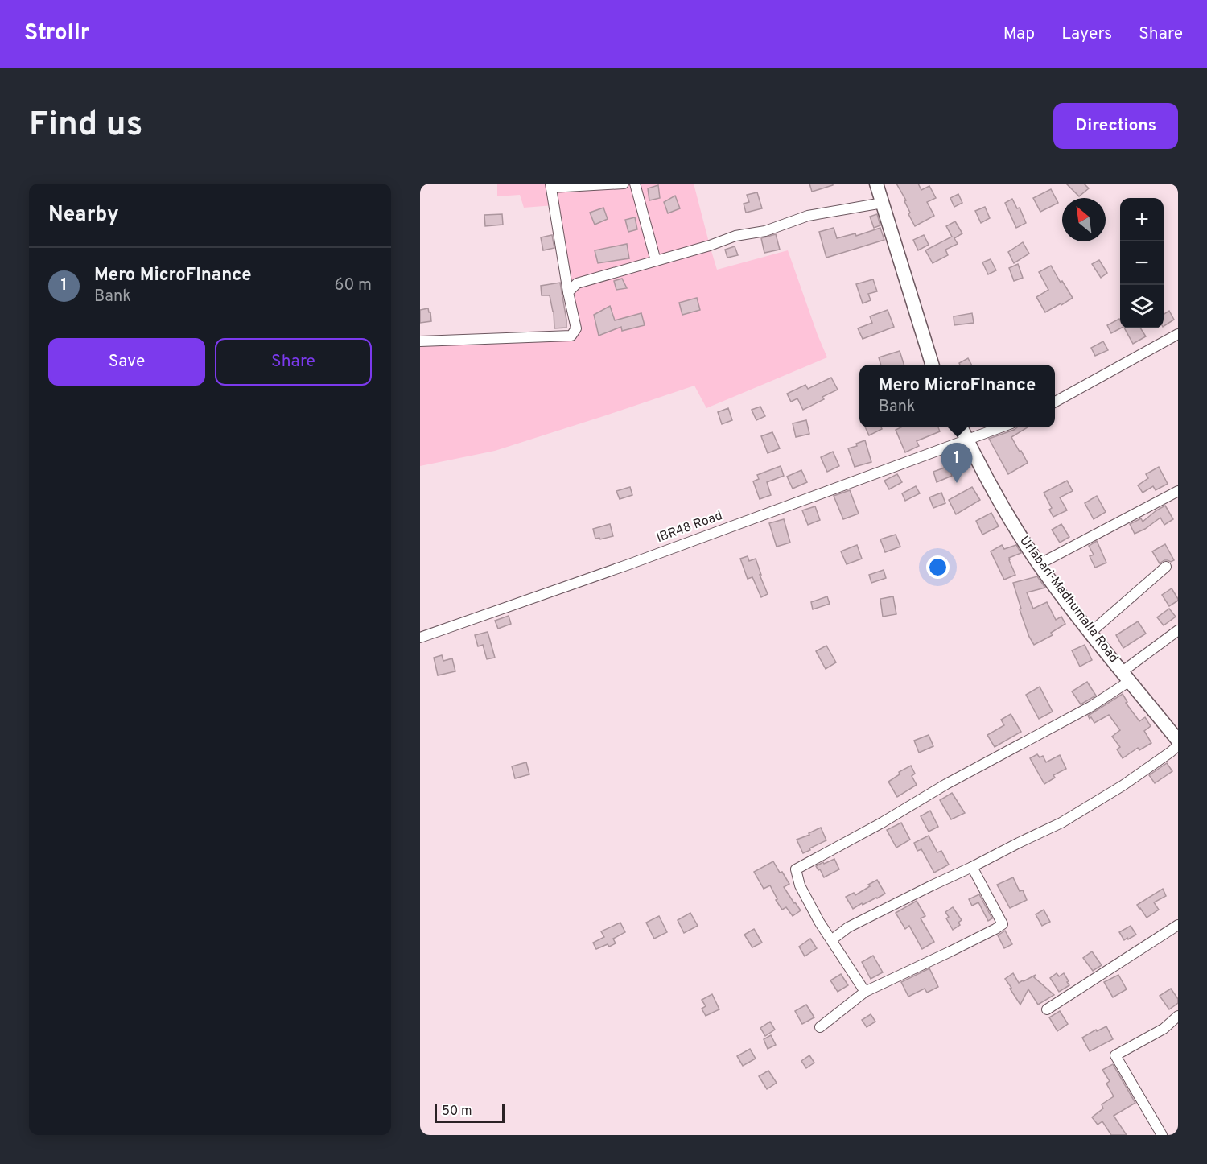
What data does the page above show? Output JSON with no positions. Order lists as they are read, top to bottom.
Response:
{
  "streets": {
    "main road": ["Urlabari-Madhumalla Road"],
    "street": ["IBR48 Road"]
  },
  "crossings": [
    ["IBR48 Road", "Urlabari-Madhumalla Road"]
  ],
  "scale_bar": "50 m",
  "north": "top left",
  "page": {
    "header": "Strollr",
    "nav": ["Map", "Layers", "Share"],
    "buttons": [
      "Directions",
      ["Save", "Share"]
    ],
    "title": "Find us",
    "heading": "Nearby",
    "map_buttons": ["+", "−"],
    "list": [
      {
        "mark": "1",
        "name": "Mero MicroFInance",
        "note": "Bank",
        "value": "60 m"
      }
    ],
    "popup": ["Mero MicroFInance", "Bank"],
    "pins": "1",
    "scale": "50 m"
  }
}
